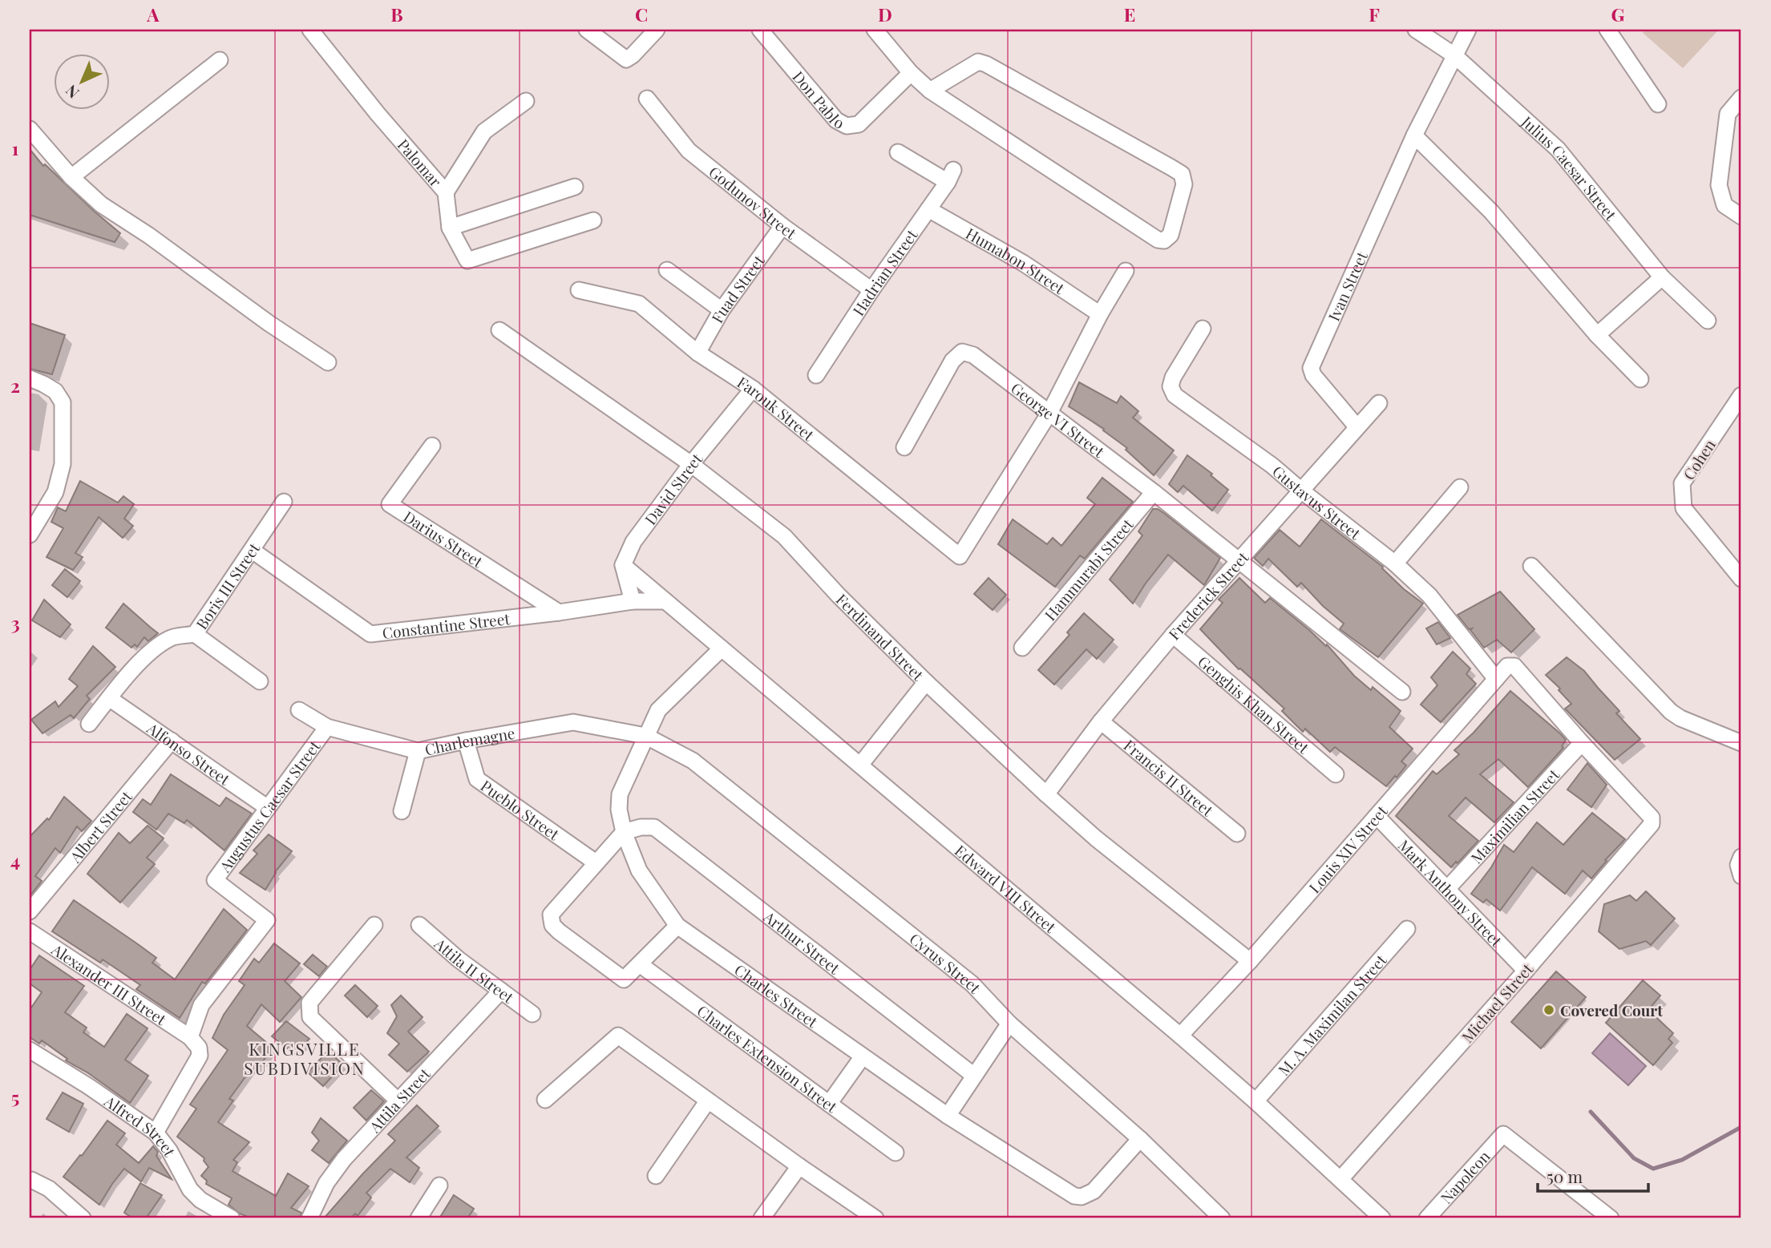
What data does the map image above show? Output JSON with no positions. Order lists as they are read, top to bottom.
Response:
{
  "streets": {
    "street": [
      "Don Pablo",
      "Palomar",
      "Julius Caesar Street",
      "Godunov Street",
      "Humabon Street",
      "Hadrian Street",
      "Ivan Street",
      "Fuad Street",
      "Farouk Street",
      "George VI Street",
      "Cohen",
      "David Street",
      "Gustavus Street",
      "Darius Street",
      "Hammurabi Street",
      "Boris III Street",
      "Frederick Street",
      "Constantine Street",
      "Ferdinand Street",
      "Genghis Khan Street",
      "Charlemagne",
      "Alfonso Street",
      "Francis II Street",
      "Augustus Caesar Street",
      "Pueblo Street",
      "Maximilian Street",
      "Albert Street",
      "Louis XIV Street",
      "Edward VIII Street",
      "Mark Anthony Street",
      "Arthur Street",
      "Cyrus Street",
      "Attila II Street",
      "Alexander III Street",
      "Charles Street",
      "Michael Street",
      "M. A. Maximilan Street",
      "Charles Extension Street",
      "Attila Street",
      "Alfred Street",
      "Napoleon"
    ]
  },
  "crossings": [
    ["Godunov Street", "Hadrian Street"],
    ["Godunov Street", "Fuad Street"],
    ["Humabon Street", "Hadrian Street"],
    ["Ivan Street", "Frederick Street"],
    ["Fuad Street", "Farouk Street"],
    ["Farouk Street", "George VI Street"],
    ["Farouk Street", "David Street"],
    ["George VI Street", "Hammurabi Street"],
    ["George VI Street", "Frederick Street"],
    ["David Street", "Ferdinand Street"],
    ["David Street", "Edward VIII Street"],
    ["Gustavus Street", "Frederick Street"],
    ["Gustavus Street", "Louis XIV Street"],
    ["Darius Street", "Constantine Street"],
    ["Boris III Street", "Constantine Street"],
    ["Boris III Street", "Alfonso Street"],
    ["Frederick Street", "Ferdinand Street"],
    ["Frederick Street", "Genghis Khan Street"],
    ["Frederick Street", "Francis II Street"],
    ["Constantine Street", "Edward VIII Street"],
    ["Ferdinand Street", "Louis XIV Street"],
    ["Charlemagne", "Augustus Caesar Street"],
    ["Charlemagne", "Pueblo Street"],
    ["Charlemagne", "Cyrus Street"],
    ["Charlemagne", "Charles Street"],
    ["Alfonso Street", "Augustus Caesar Street"],
    ["Alfonso Street", "Albert Street"],
    ["Augustus Caesar Street", "Alexander III Street"],
    ["Maximilian Street", "Louis XIV Street"],
    ["Maximilian Street", "Mark Anthony Street"],
    ["Maximilian Street", "Michael Street"],
    ["Louis XIV Street", "Edward VIII Street"],
    ["Louis XIV Street", "Mark Anthony Street"],
    ["Louis XIV Street", "Michael Street"],
    ["Edward VIII Street", "Charles Street"],
    ["Edward VIII Street", "Michael Street"],
    ["Edward VIII Street", "M. A. Maximilan Street"],
    ["Mark Anthony Street", "Michael Street"],
    ["Arthur Street", "Charles Street"],
    ["Cyrus Street", "Charles Street"],
    ["Attila II Street", "Attila Street"]
  ],
  "districts": ["KINGSVILLE SUBDIVISION"],
  "places": ["Covered Court"],
  "scale_bar": "50 m",
  "north": "bottom left",
  "grid": {
    "columns": [
      "A",
      "B",
      "C",
      "D",
      "E",
      "F",
      "G"
    ],
    "rows": [
      "1",
      "2",
      "3",
      "4",
      "5"
    ]
  }
}
